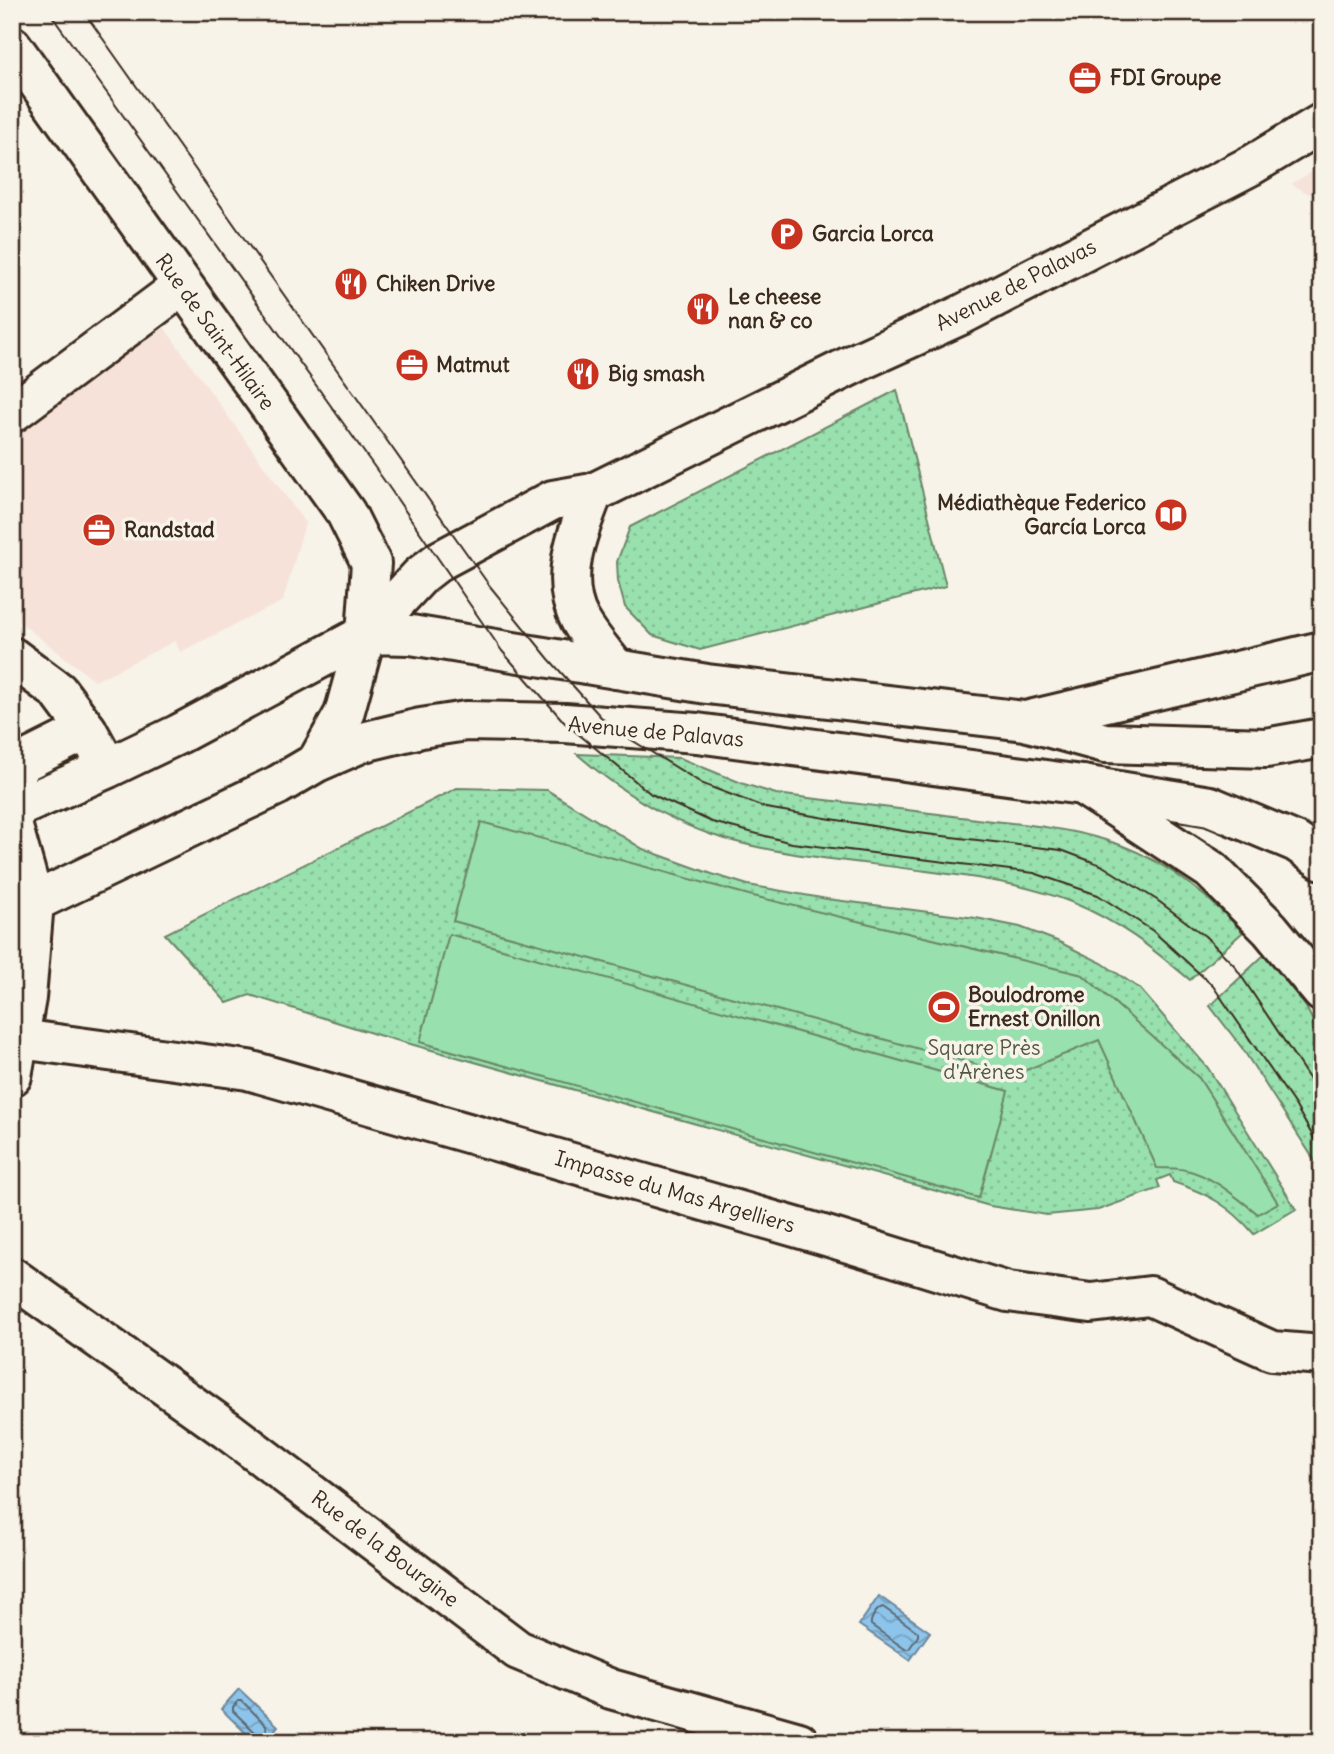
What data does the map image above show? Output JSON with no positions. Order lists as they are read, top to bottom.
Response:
{
  "streets": {
    "street": [
      "Avenue de Palavas",
      "Rue de Saint-Hilaire",
      "Impasse du Mas Argelliers",
      "Rue de la Bourgine"
    ]
  },
  "crossings": [
    ["Avenue de Palavas", "Rue de Saint-Hilaire"]
  ],
  "parks": ["Square Près d'Arènes"],
  "places": {
    "office": ["FDI Groupe", "Matmut", "Randstad"],
    "parking": ["Garcia Lorca"],
    "restaurant": ["Chiken Drive", "Le cheese nan & co", "Big smash"],
    "library": ["Médiathèque Federico García Lorca"],
    "sports": ["Boulodrome Ernest Onillon"]
  }
}
